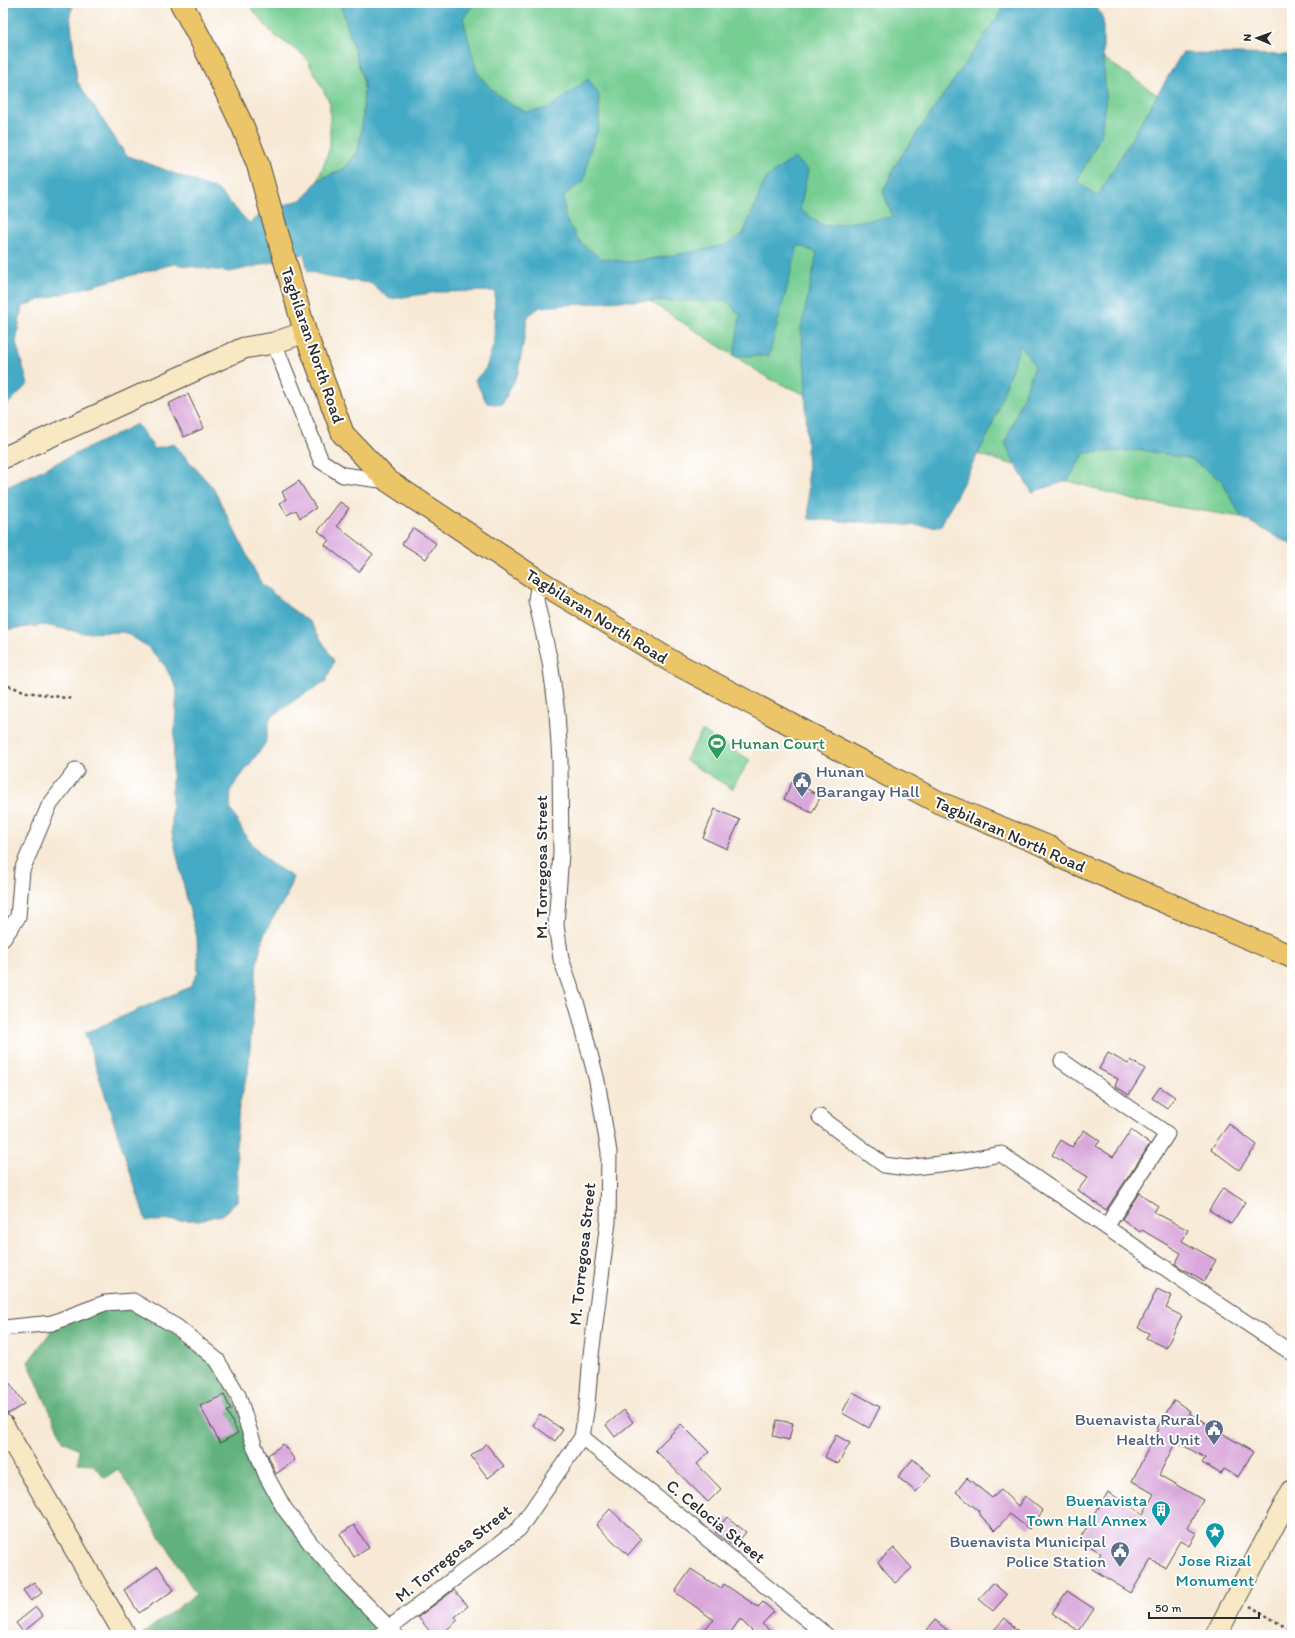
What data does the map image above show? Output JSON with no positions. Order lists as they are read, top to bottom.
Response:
{
  "streets": {
    "main road": ["Tagbilaran North Road"],
    "street": ["M. Torregosa Street", "C. Celocia Street"]
  },
  "crossings": [
    ["Tagbilaran North Road", "M. Torregosa Street"],
    ["M. Torregosa Street", "C. Celocia Street"]
  ],
  "places": {
    "sports": ["Hunan Court"],
    "public building": ["Hunan Barangay Hall", "Buenavista Rural Health Unit", "Buenavista Municipal Police Station"],
    "building": ["Buenavista Town Hall Annex"],
    "place": ["Jose Rizal Monument"]
  },
  "scale_bar": "50 m",
  "north": "left"
}
